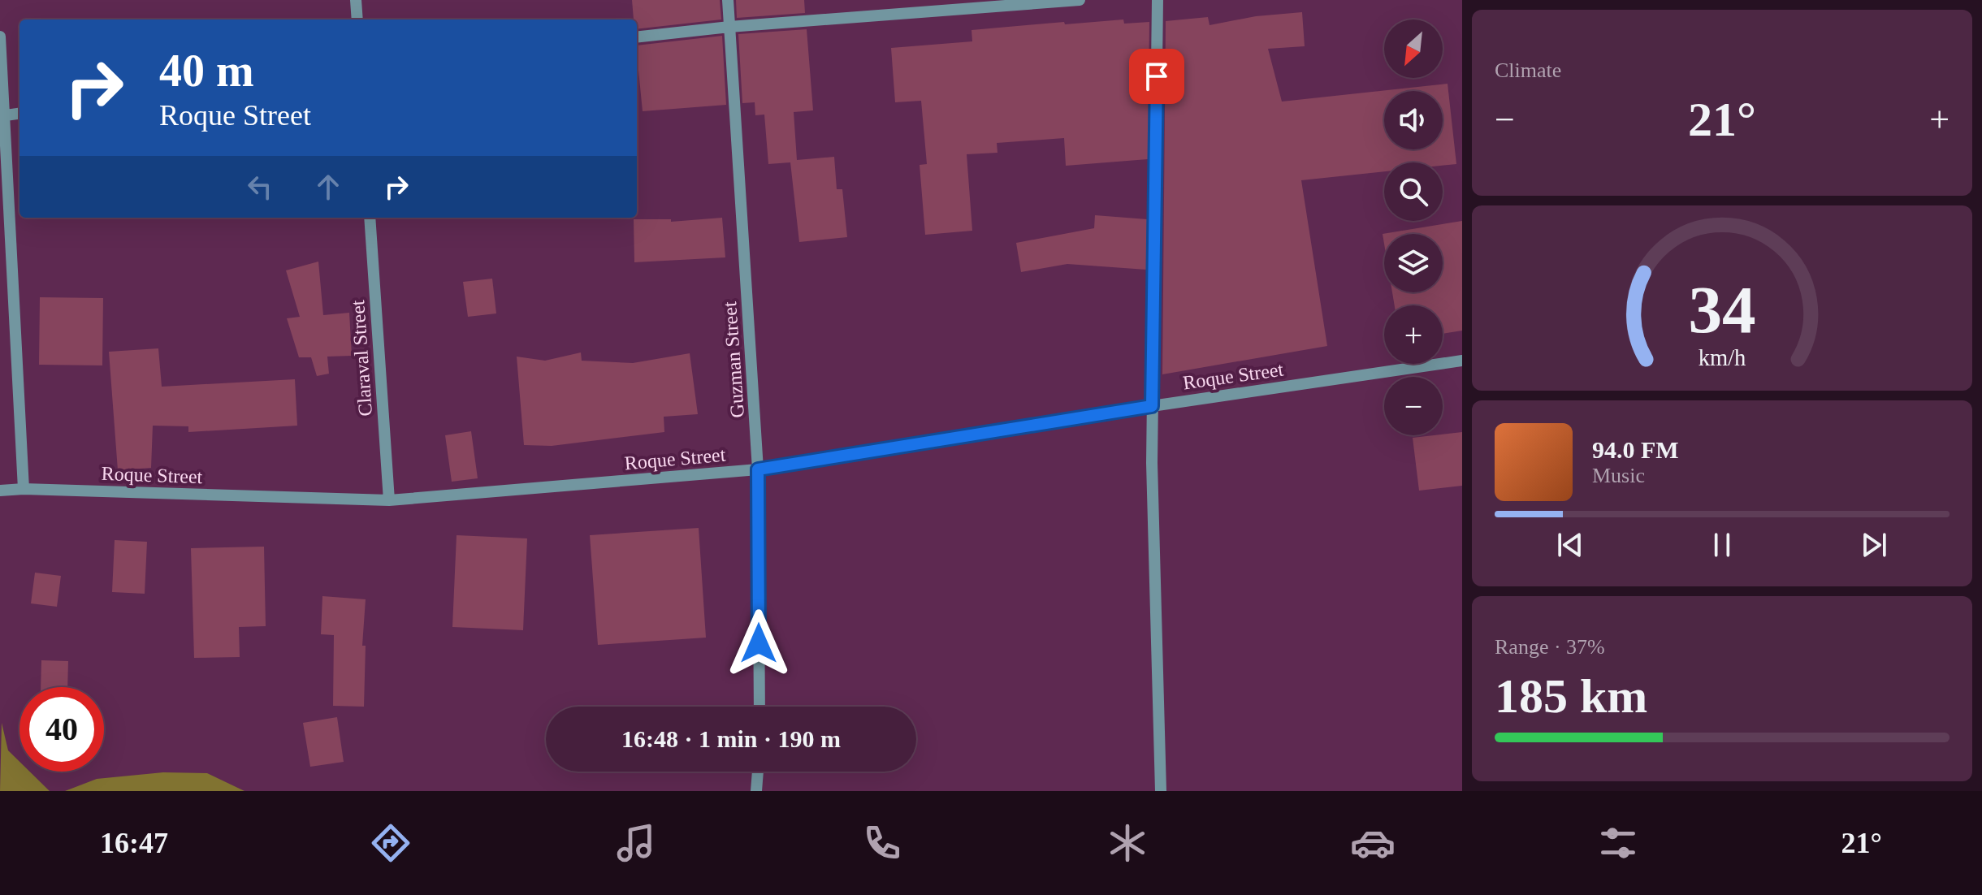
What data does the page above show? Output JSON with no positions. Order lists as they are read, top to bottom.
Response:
{
  "streets": {
    "street": ["Claraval Street", "Guzman Street", "Roque Street"]
  },
  "crossings": [
    ["Claraval Street", "Roque Street"],
    ["Guzman Street", "Roque Street"]
  ],
  "north": "bottom left",
  "page": {
    "tile": [
      "Climate",
      ["Range · 37%", "185 km"]
    ],
    "map_buttons": ["+", "−"],
    "turn": ["40 m", "Roque Street"],
    "heat": ["−", "21°", "+"],
    "song": ["94.0 FM", "Music"],
    "limit": "40",
    "trip": "16:48 · 1 min · 190 m",
    "tabs": ["16:47", "21°"],
    "gauge": ["34", "km/h"]
  }
}
